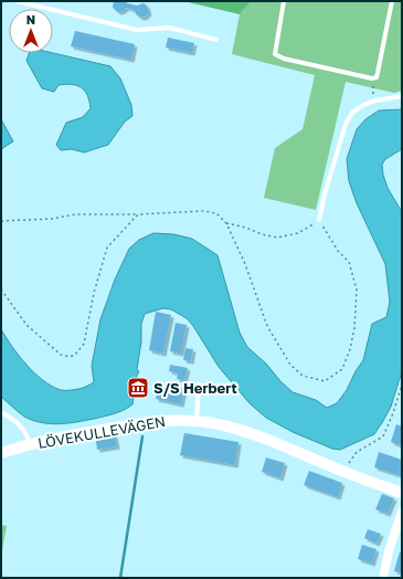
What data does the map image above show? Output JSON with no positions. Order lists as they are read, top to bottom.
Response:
{
  "streets": {
    "street": ["LÖVEKULLEVÄGEN"]
  },
  "places": {
    "museum": ["S/S Herbert"]
  },
  "north": "top"
}
